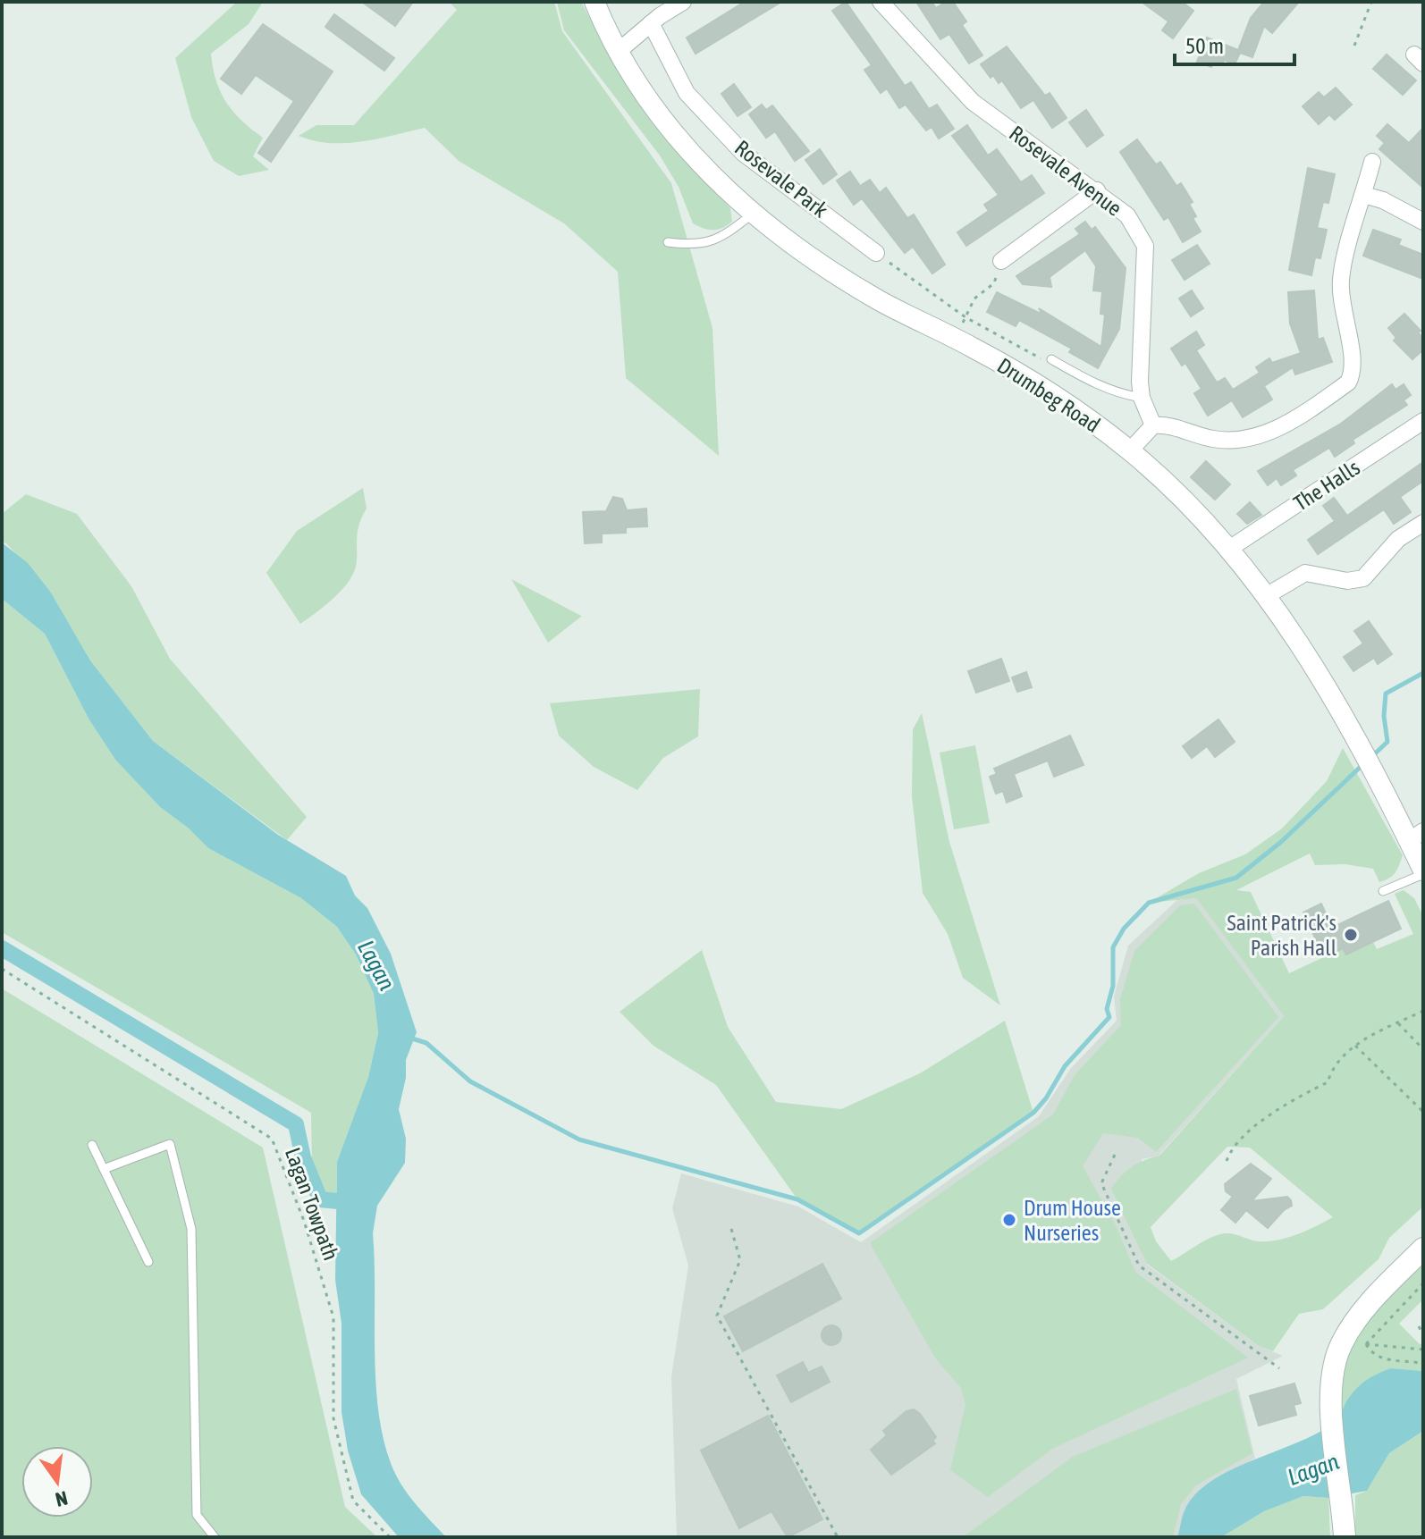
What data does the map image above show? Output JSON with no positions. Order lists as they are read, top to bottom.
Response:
{
  "streets": {
    "street": [
      "Rosevale Avenue",
      "Rosevale Park",
      "Drumbeg Road",
      "The Halls"
    ],
    "path": ["Lagan Towpath"]
  },
  "crossings": [
    ["Drumbeg Road", "The Halls"]
  ],
  "water": ["Lagan"],
  "places": ["Saint Patrick's Parish Hall", "Drum House Nurseries"],
  "scale_bar": "50 m",
  "north": "bottom"
}
